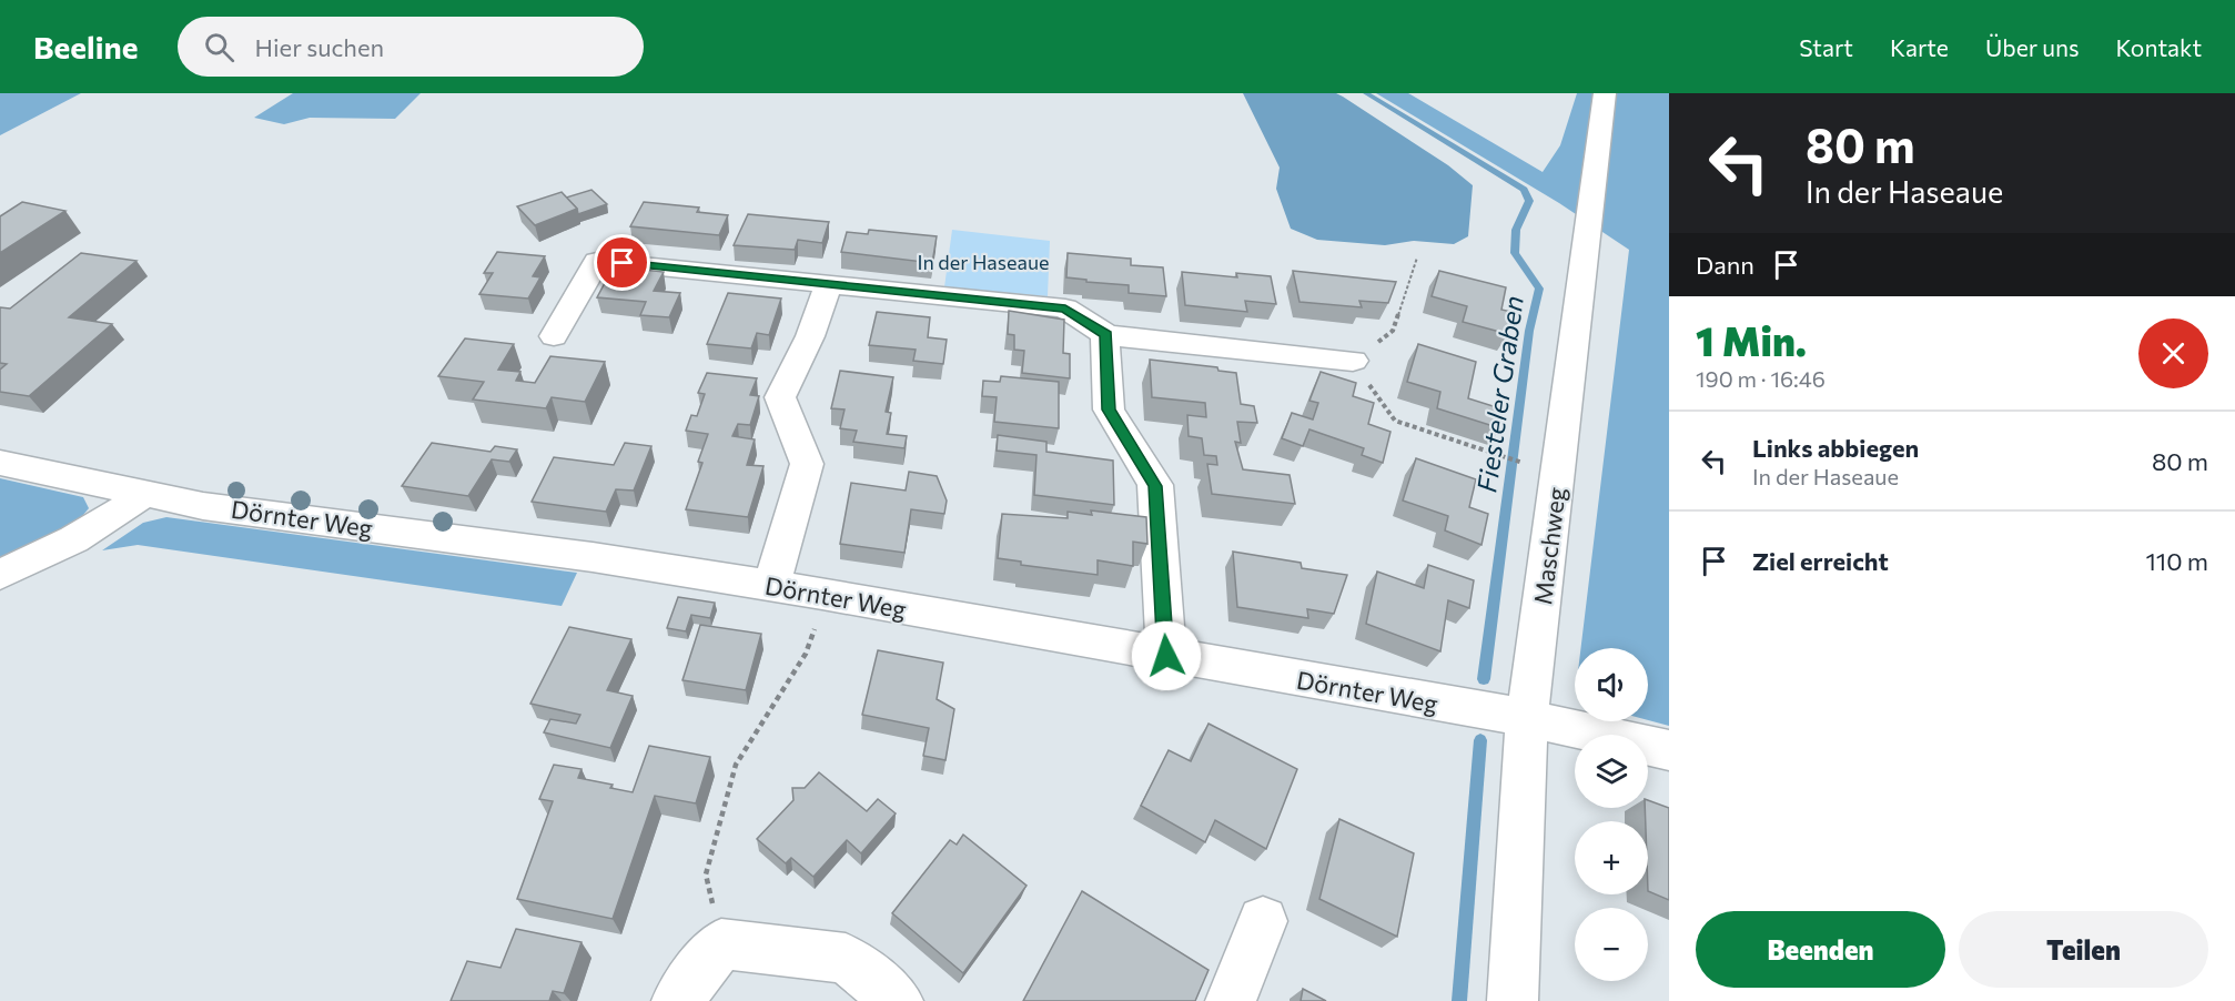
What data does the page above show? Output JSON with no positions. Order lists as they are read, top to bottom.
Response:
{
  "streets": {
    "street": ["Dörnter Weg", "Maschweg"]
  },
  "crossings": [
    ["Dörnter Weg", "Maschweg"]
  ],
  "water": ["Fiesteler Graben"],
  "parks": ["In der Haseaue"],
  "page": {
    "header": "Beeline",
    "search": "Hier suchen",
    "nav": [
      "Start",
      "Karte",
      "Über uns",
      "Kontakt"
    ],
    "turn": ["80 m", "In der Haseaue"],
    "then": "Dann",
    "heading": ["1 Min.", "190 m · 16:46"],
    "list": [
      {
        "name": "Links abbiegen",
        "note": "In der Haseaue",
        "value": "80 m"
      },
      {
        "name": "Ziel erreicht",
        "value": "110 m"
      }
    ],
    "map_buttons": ["+", "−"],
    "buttons": ["Beenden", "Teilen"]
  }
}
